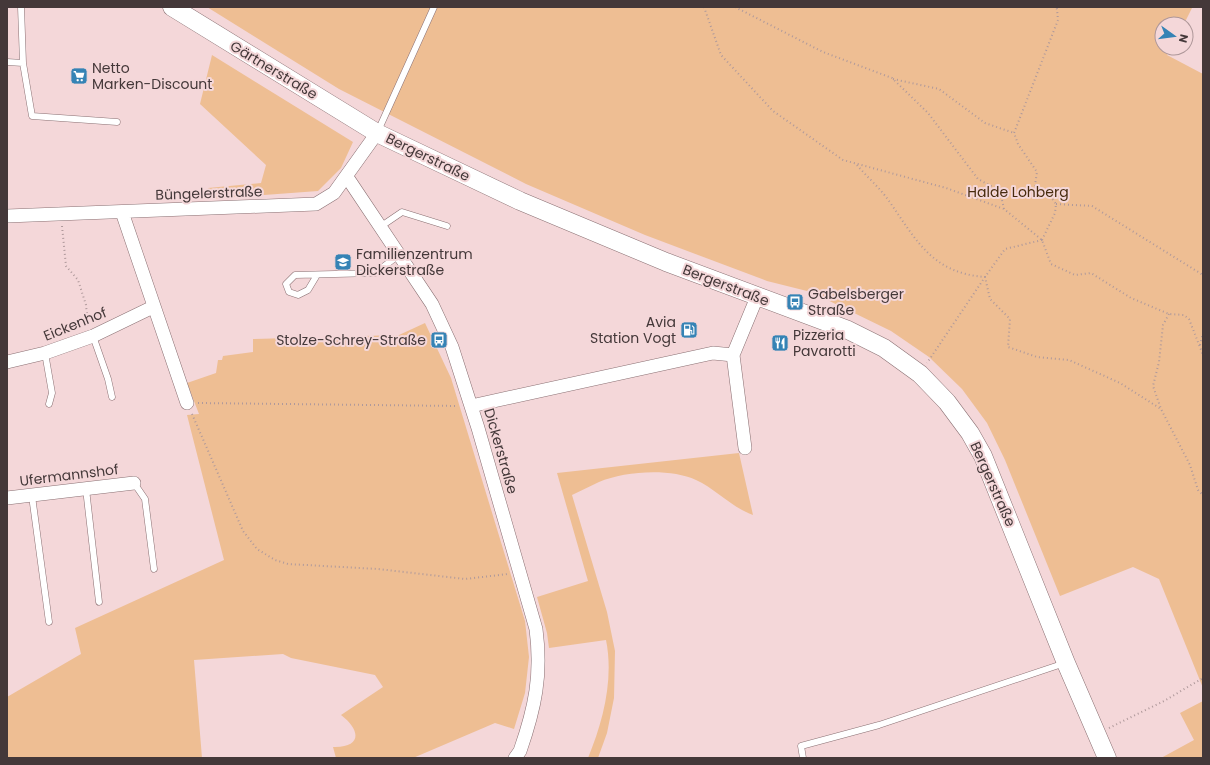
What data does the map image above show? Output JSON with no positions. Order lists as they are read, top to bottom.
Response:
{
  "streets": {
    "main road": ["Gärtnerstraße", "Bergerstraße"],
    "street": [
      "Büngelerstraße",
      "Eickenhof",
      "Dickerstraße",
      "Ufermannshof"
    ]
  },
  "crossings": [
    ["Gärtnerstraße", "Bergerstraße"],
    ["Gärtnerstraße", "Büngelerstraße"],
    ["Bergerstraße", "Büngelerstraße"],
    ["Büngelerstraße", "Dickerstraße"]
  ],
  "parks": ["Halde Lohberg"],
  "places": {
    "supermarket": ["Netto Marken-Discount"],
    "school or university": ["Familienzentrum Dickerstraße"],
    "bus stop": ["Gabelsberger Straße", "Stolze-Schrey-Straße"],
    "fuel station": ["Avia Station Vogt"],
    "restaurant": ["Pizzeria Pavarotti"]
  },
  "north": "right"
}
